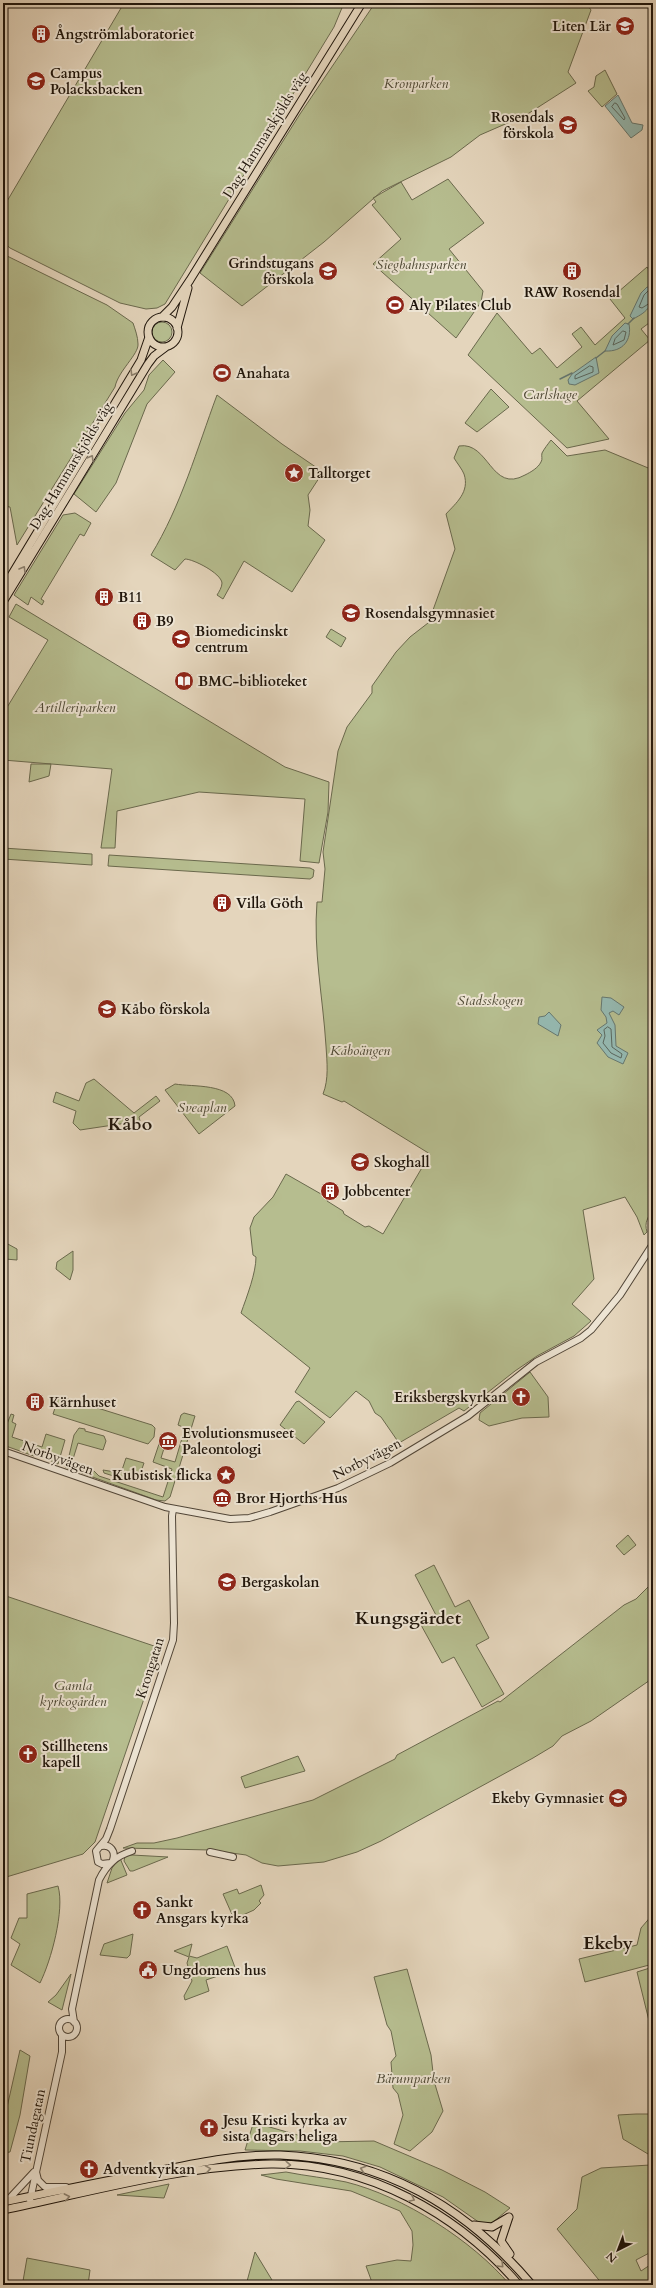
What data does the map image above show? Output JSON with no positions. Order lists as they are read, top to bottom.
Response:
{
  "streets": {
    "main road": ["Dag Hammarskjölds väg"],
    "street": ["Norbyvägen", "Krongatan", "Tiundagatan"]
  },
  "crossings": [
    ["Norbyvägen", "Krongatan"]
  ],
  "districts": ["Kåbo", "Kungsgärdet", "Ekeby"],
  "parks": [
    "Kronparken",
    "Siegbahnsparken",
    "Carlshage",
    "Artilleriparken",
    "Stadsskogen",
    "Kåboängen",
    "Sveaplan",
    "Gamla kyrkogården",
    "Bärumparken"
  ],
  "places": {
    "school or university": [
      "Liten Lär",
      "Campus Polacksbacken",
      "Rosendals förskola",
      "Grindstugans förskola",
      "Rosendalsgymnasiet",
      "Biomedicinskt centrum",
      "Kåbo förskola",
      "Skoghall",
      "Bergaskolan",
      "Ekeby Gymnasiet"
    ],
    "building": [
      "Ångströmlaboratoriet",
      "RAW Rosendal",
      "B11",
      "B9",
      "Villa Göth",
      "Jobbcenter",
      "Kärnhuset"
    ],
    "sports": ["Aly Pilates Club", "Anahata"],
    "place": ["Talltorget", "Kubistisk flicka"],
    "library": ["BMC-biblioteket"],
    "church": [
      "Eriksbergskyrkan",
      "Stillhetens kapell",
      "Sankt Ansgars kyrka",
      "Jesu Kristi kyrka av sista dagars heliga",
      "Adventkyrkan"
    ],
    "museum": ["Evolutionsmuseet Paleontologi", "Bror Hjorths Hus"],
    "public building": ["Ungdomens hus"]
  },
  "north": "bottom left"
}
